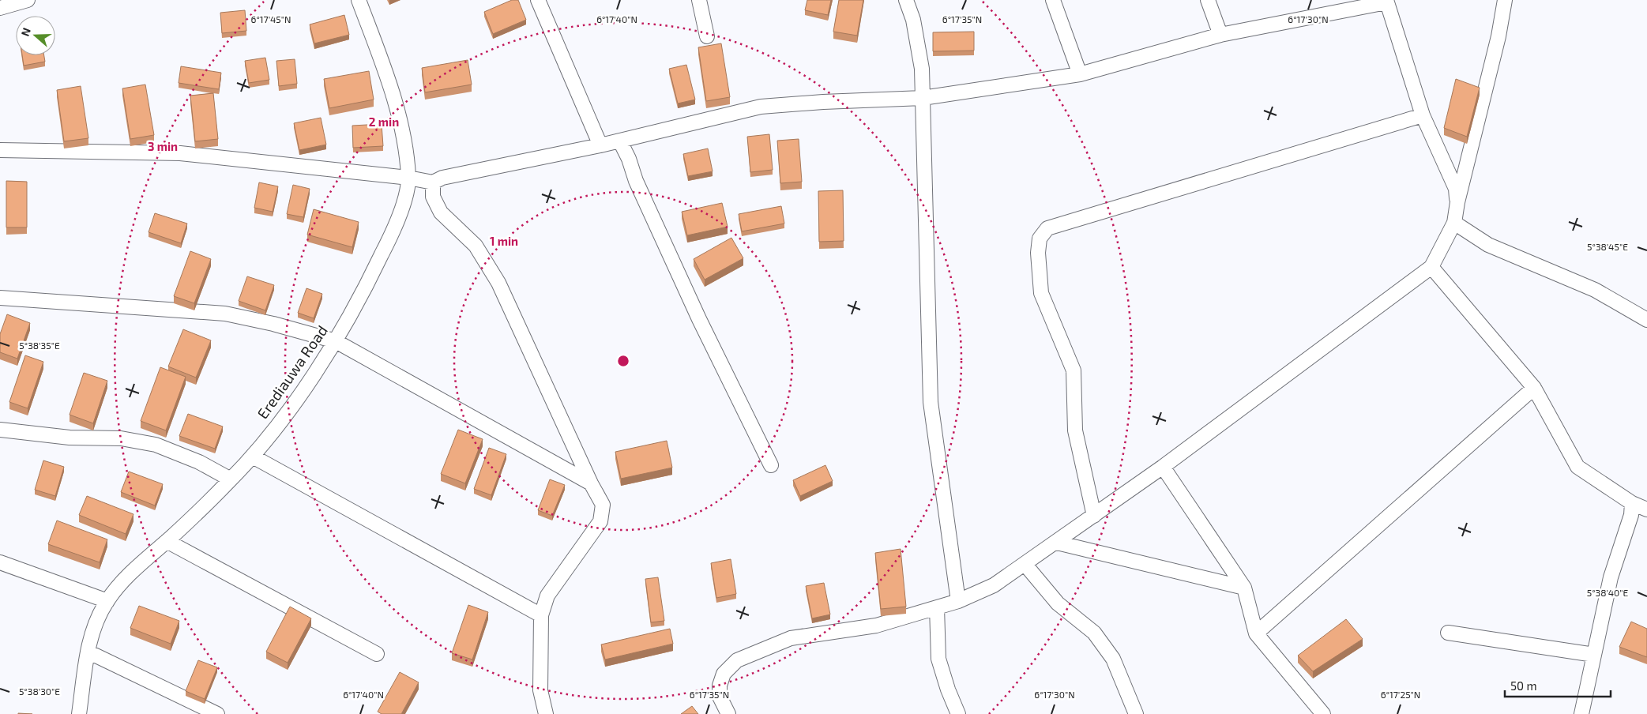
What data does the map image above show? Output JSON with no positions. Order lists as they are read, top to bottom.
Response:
{
  "streets": {
    "street": ["Erediauwa Road"]
  },
  "scale_bar": "50 m",
  "north": "left",
  "coordinates": [
    "6°17'45\"N",
    "6°17'40\"N",
    "6°17'35\"N",
    "6°17'30\"N",
    "5°38'45\"E",
    "5°38'35\"E",
    "5°38'40\"E",
    "5°38'30\"E",
    "6°17'25\"N"
  ],
  "rings": ["2 min", "3 min", "1 min"]
}
